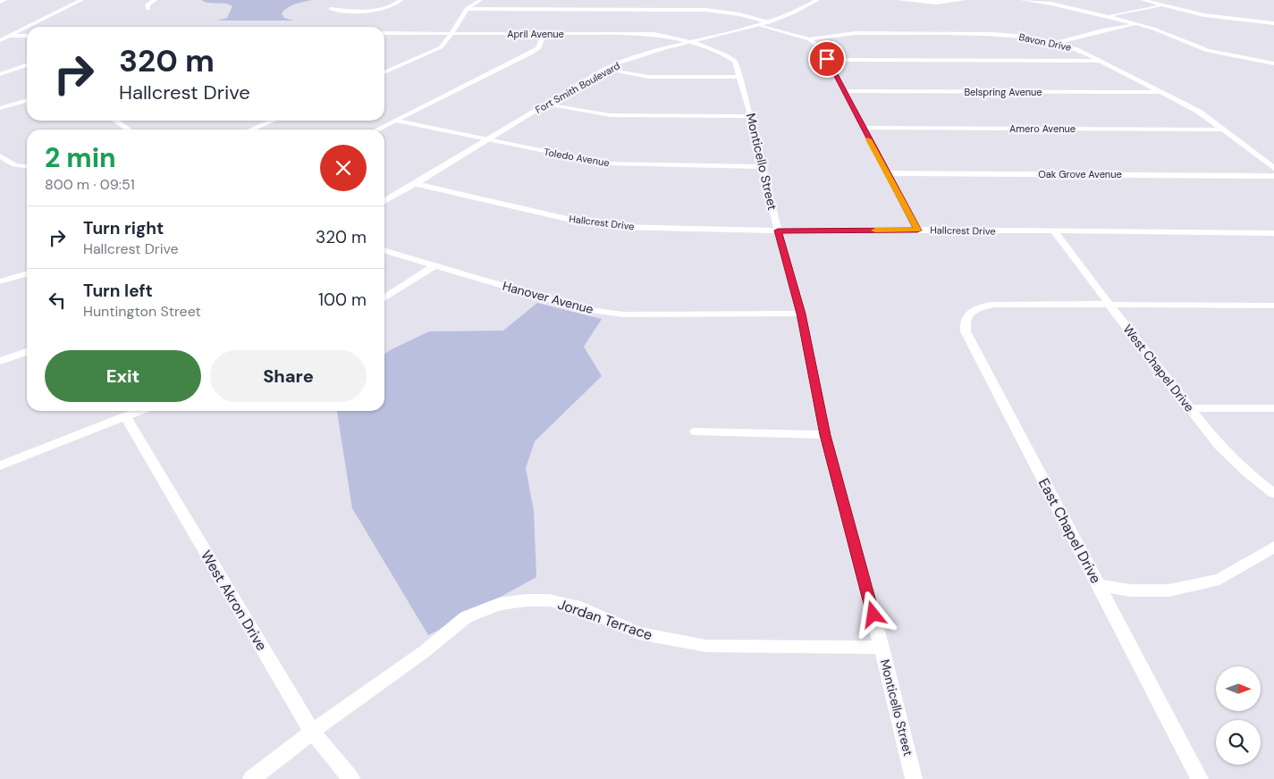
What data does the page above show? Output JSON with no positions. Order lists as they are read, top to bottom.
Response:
{
  "streets": {
    "street": [
      "April Avenue",
      "Bavon Drive",
      "Fort Smith Boulevard",
      "Belspring Avenue",
      "Amero Avenue",
      "Toledo Avenue",
      "Monticello Street",
      "Oak Grove Avenue",
      "Hallcrest Drive",
      "Hanover Avenue",
      "West Chapel Drive",
      "East Chapel Drive",
      "West Akron Drive",
      "Jordan Terrace"
    ]
  },
  "crossings": [
    ["April Avenue", "Fort Smith Boulevard"],
    ["April Avenue", "Monticello Street"],
    ["Bavon Drive", "Belspring Avenue"],
    ["Bavon Drive", "Amero Avenue"],
    ["Fort Smith Boulevard", "Toledo Avenue"],
    ["Fort Smith Boulevard", "Monticello Street"],
    ["Fort Smith Boulevard", "Hallcrest Drive"],
    ["Toledo Avenue", "Monticello Street"],
    ["Monticello Street", "Hallcrest Drive"],
    ["Monticello Street", "Hanover Avenue"],
    ["Monticello Street", "Jordan Terrace"],
    ["Hallcrest Drive", "West Chapel Drive"],
    ["West Chapel Drive", "East Chapel Drive"],
    ["West Akron Drive", "Jordan Terrace"]
  ],
  "north": "right",
  "page": {
    "turn": ["320 m", "Hallcrest Drive"],
    "heading": ["2 min", "800 m · 09:51"],
    "list": [
      {
        "name": "Turn right",
        "note": "Hallcrest Drive",
        "value": "320 m"
      },
      {
        "name": "Turn left",
        "note": "Huntington Street",
        "value": "100 m"
      }
    ],
    "buttons": ["Exit", "Share"]
  }
}
